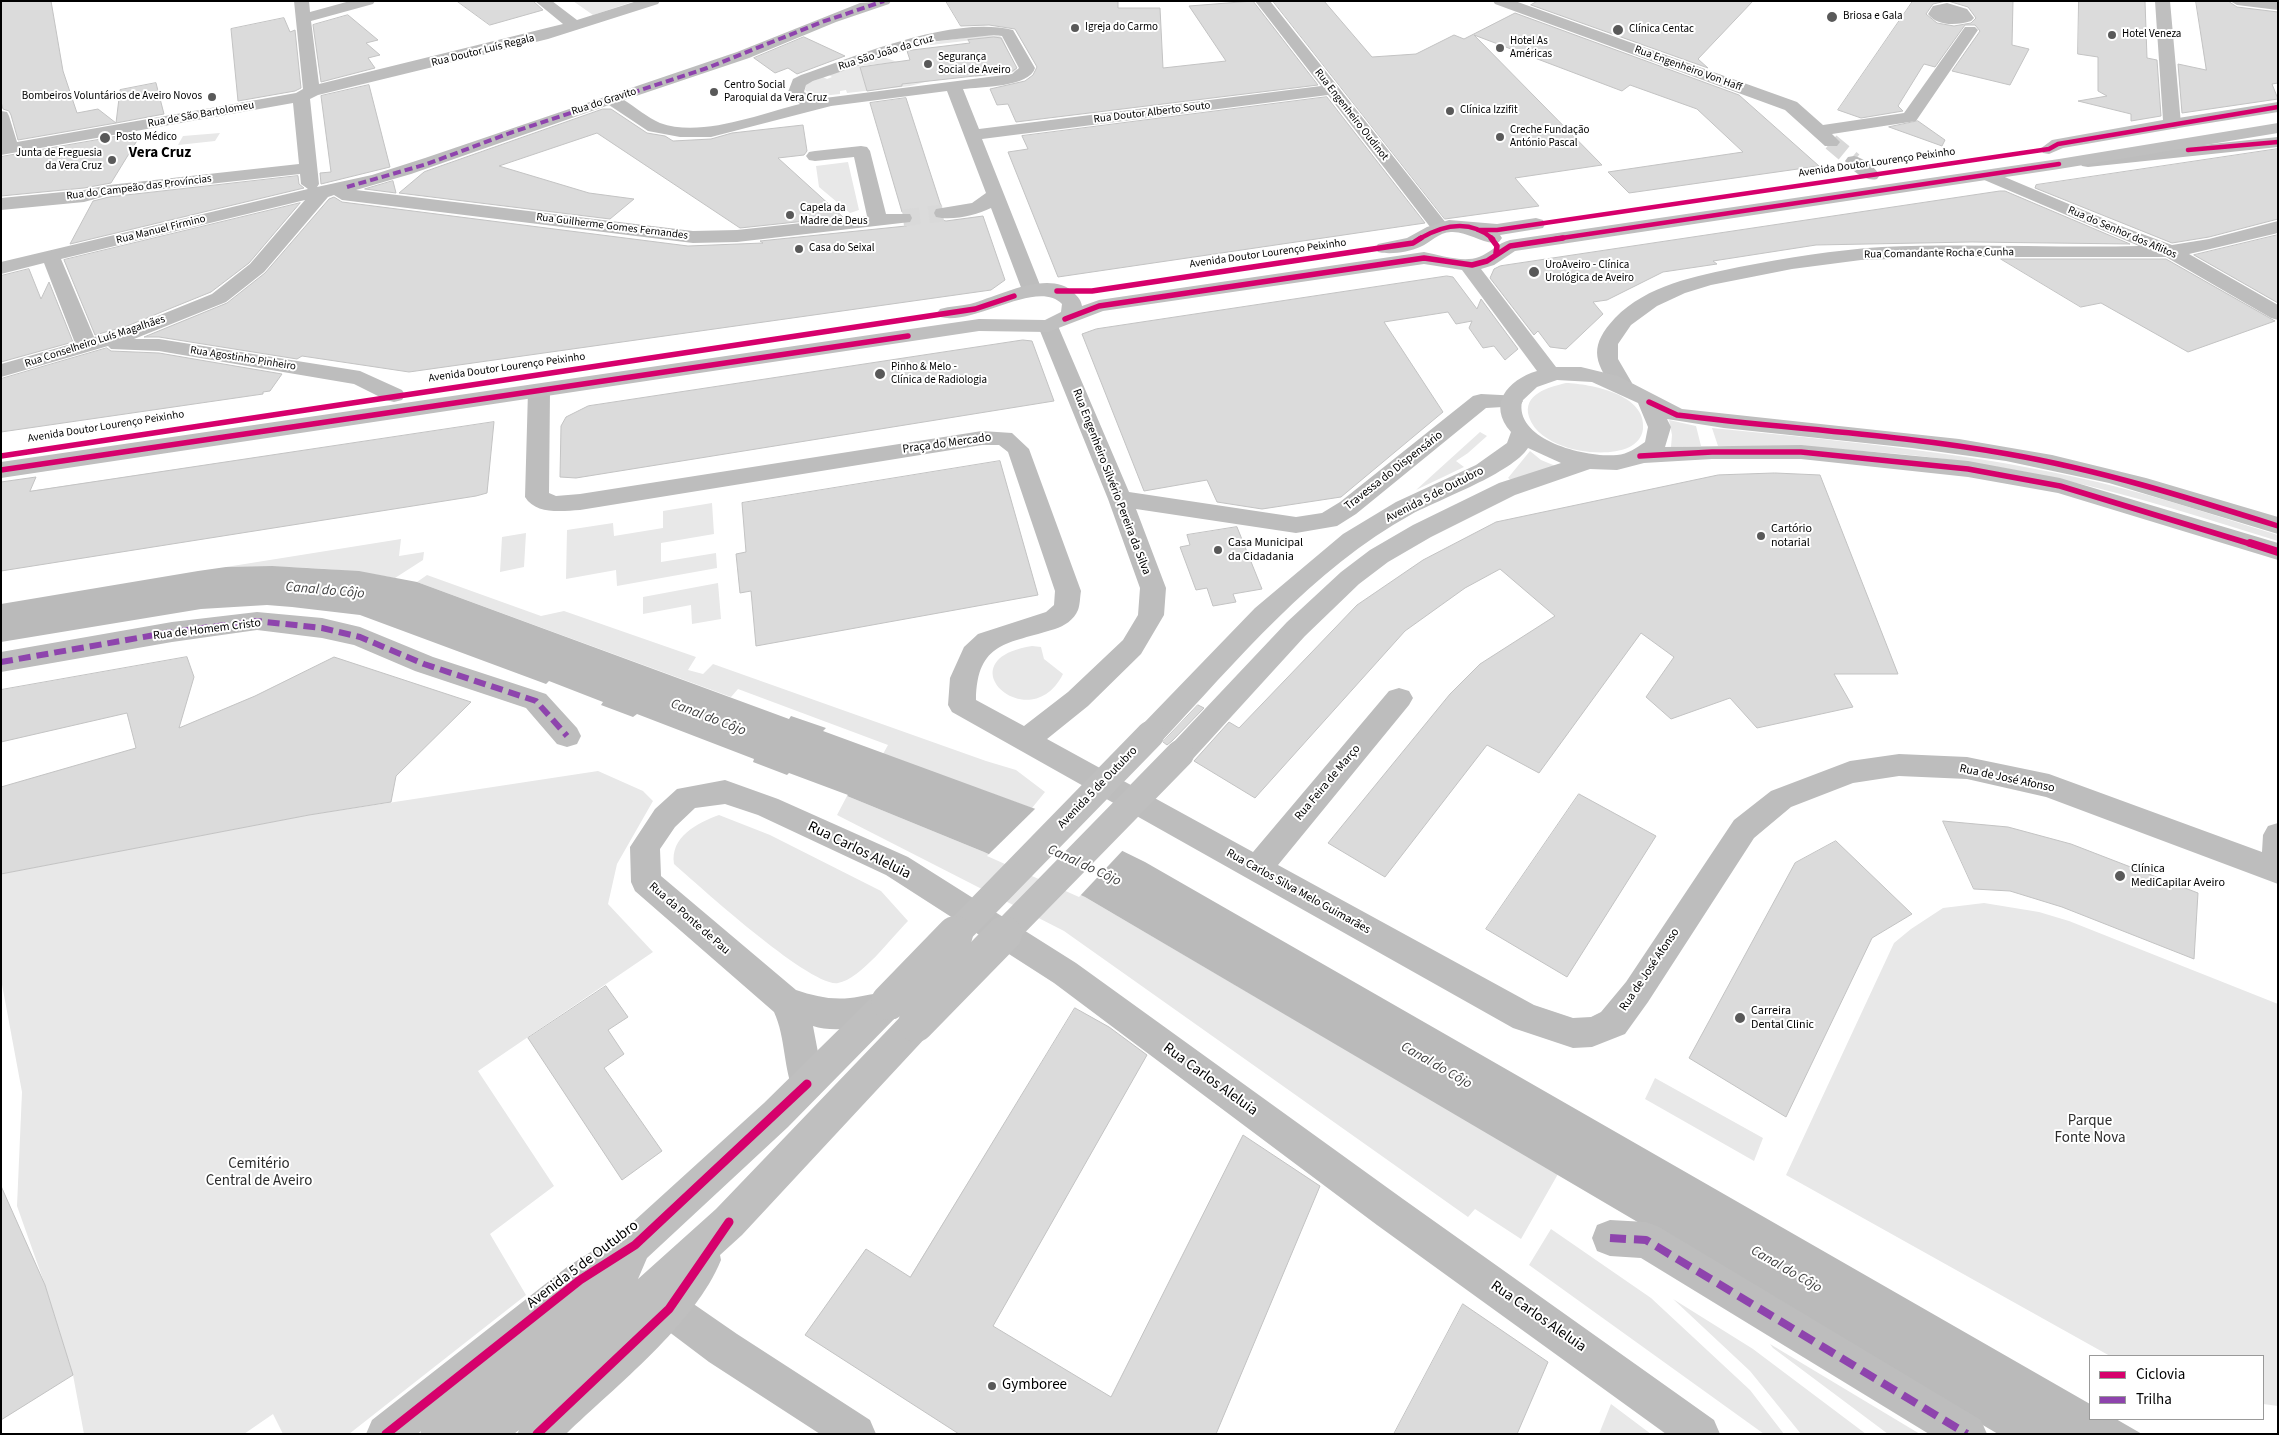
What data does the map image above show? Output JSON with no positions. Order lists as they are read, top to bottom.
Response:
{
  "streets": {
    "main road": ["Avenida Doutor Lourenço Peixinho", "Avenida 5 de Outubro"],
    "street": [
      "Rua Doutor Luís Regala",
      "Rua São João da Cruz",
      "Rua Engenheiro Von Haff",
      "Rua do Gravito",
      "Rua Doutor Alberto Souto",
      "Rua de São Bartolomeu",
      "Rua Engenheiro Oudinot",
      "Rua do Campeão das Províncias",
      "Rua Guilherme Gomes Fernandes",
      "Rua Manuel Firmino",
      "Rua do Senhor dos Aflitos",
      "Rua Comandante Rocha e Cunha",
      "Rua Conselheiro Luís Magalhães",
      "Rua Agostinho Pinheiro",
      "Praça do Mercado",
      "Travessa do Dispensário",
      "Rua Engenheiro Silvério Pereira da Silva",
      "Rua de Homem Cristo",
      "Rua de José Afonso",
      "Rua Feira de Março",
      "Rua Carlos Aleluia",
      "Rua Carlos Silva Melo Guimarães",
      "Rua da Ponte de Pau"
    ]
  },
  "crossings": [
    ["Rua Doutor Luís Regala", "Rua de São Bartolomeu"],
    ["Rua do Gravito", "Rua Guilherme Gomes Fernandes"],
    ["Rua do Gravito", "Rua Manuel Firmino"],
    ["Rua do Gravito", "Rua Conselheiro Luís Magalhães"],
    ["Rua Doutor Alberto Souto", "Rua Engenheiro Oudinot"],
    ["Rua Engenheiro Oudinot", "Avenida Doutor Lourenço Peixinho"],
    ["Avenida Doutor Lourenço Peixinho", "Rua Agostinho Pinheiro"],
    ["Rua Guilherme Gomes Fernandes", "Rua Manuel Firmino"],
    ["Rua Guilherme Gomes Fernandes", "Rua Conselheiro Luís Magalhães"],
    ["Rua Manuel Firmino", "Rua Conselheiro Luís Magalhães"],
    ["Rua do Senhor dos Aflitos", "Rua Comandante Rocha e Cunha"],
    ["Rua Comandante Rocha e Cunha", "Travessa do Dispensário"],
    ["Rua Comandante Rocha e Cunha", "Avenida 5 de Outubro"],
    ["Rua Conselheiro Luís Magalhães", "Rua Agostinho Pinheiro"],
    ["Praça do Mercado", "Rua Engenheiro Silvério Pereira da Silva"],
    ["Praça do Mercado", "Rua Carlos Silva Melo Guimarães"],
    ["Travessa do Dispensário", "Rua Engenheiro Silvério Pereira da Silva"],
    ["Travessa do Dispensário", "Avenida 5 de Outubro"],
    ["Rua Engenheiro Silvério Pereira da Silva", "Rua Carlos Silva Melo Guimarães"],
    ["Avenida 5 de Outubro", "Rua da Ponte de Pau"],
    ["Rua de José Afonso", "Rua Carlos Silva Melo Guimarães"],
    ["Rua Feira de Março", "Rua Carlos Silva Melo Guimarães"],
    ["Rua Carlos Aleluia", "Rua da Ponte de Pau"]
  ],
  "districts": ["Vera Cruz"],
  "water": ["Canal do Côjo"],
  "parks": ["Parque Fonte Nova", "Cemitério Central de Aveiro"],
  "places": [
    "Briosa e Gala",
    "Igreja do Carmo",
    "Clínica Centac",
    "Hotel Veneza",
    "Hotel As Américas",
    "Segurança Social de Aveiro",
    "Centro Social Paroquial da Vera Cruz",
    "Bombeiros Voluntários de Aveiro Novos",
    "Clínica Izzifit",
    "Creche Fundação António Pascal",
    "Posto Médico",
    "Junta de Freguesia da Vera Cruz",
    "Capela da Madre de Deus",
    "Casa do Seixal",
    "UroAveiro - Clínica Urológica de Aveiro",
    "Pinho & Melo - Clínica de Radiologia",
    "Cartório notarial",
    "Casa Municipal da Cidadania",
    "Clínica MediCapilar Aveiro",
    "Carreira Dental Clinic",
    "Gymboree"
  ],
  "legend": ["Ciclovia", "Trilha"]
}
